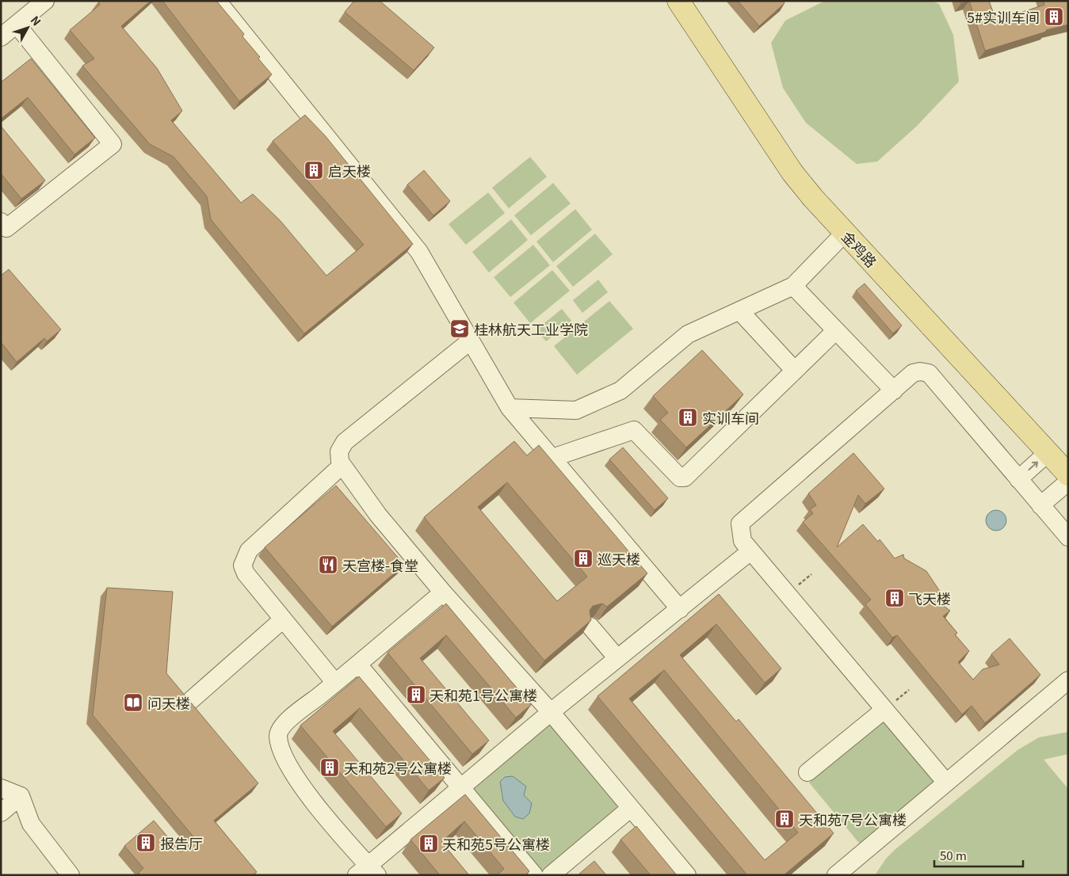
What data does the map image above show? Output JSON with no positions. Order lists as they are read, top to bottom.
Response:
{
  "streets": {
    "main road": ["金鸡路"]
  },
  "places": {
    "building": [
      "5#实训车间",
      "启天楼",
      "实训车间",
      "巡天楼",
      "飞天楼",
      "天和苑1号公寓楼",
      "天和苑2号公寓楼",
      "天和苑7号公寓楼",
      "报告厅",
      "天和苑5号公寓楼"
    ],
    "school or university": ["桂林航天工业学院"],
    "restaurant": ["天宫楼-食堂"],
    "library": ["问天楼"]
  },
  "scale_bar": "50 m",
  "north": "top right"
}
